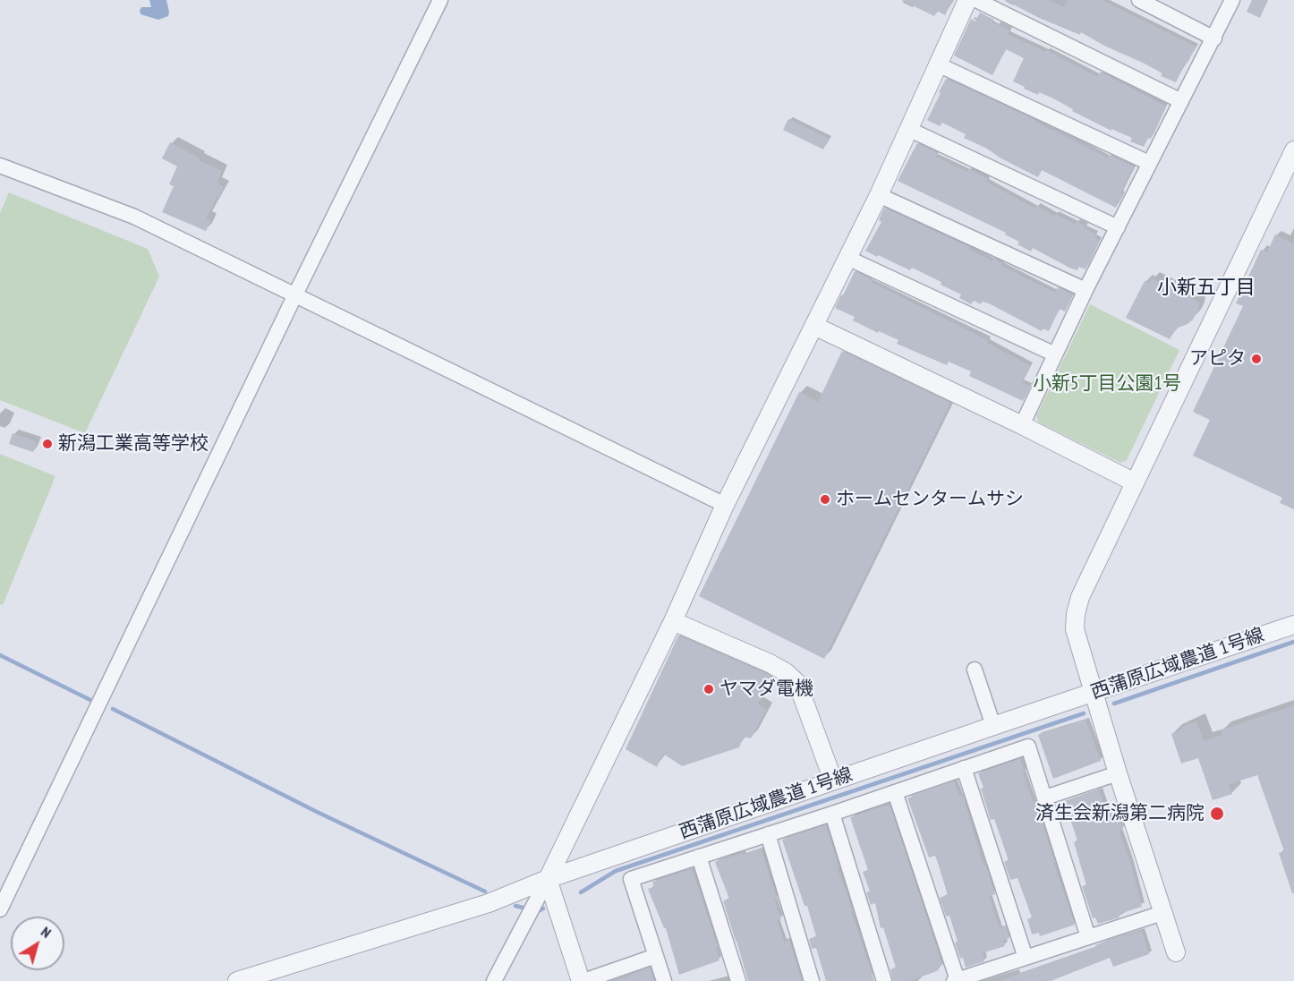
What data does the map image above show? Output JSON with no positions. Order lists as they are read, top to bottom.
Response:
{
  "streets": {
    "street": ["西蒲原広域農道 1号線"]
  },
  "districts": ["小新五丁目"],
  "parks": ["小新5丁目公園1号"],
  "places": [
    "アピタ",
    "新潟工業高等学校",
    "ホームセンタームサシ",
    "ヤマダ電機",
    "済生会新潟第二病院"
  ],
  "north": "top right"
}
